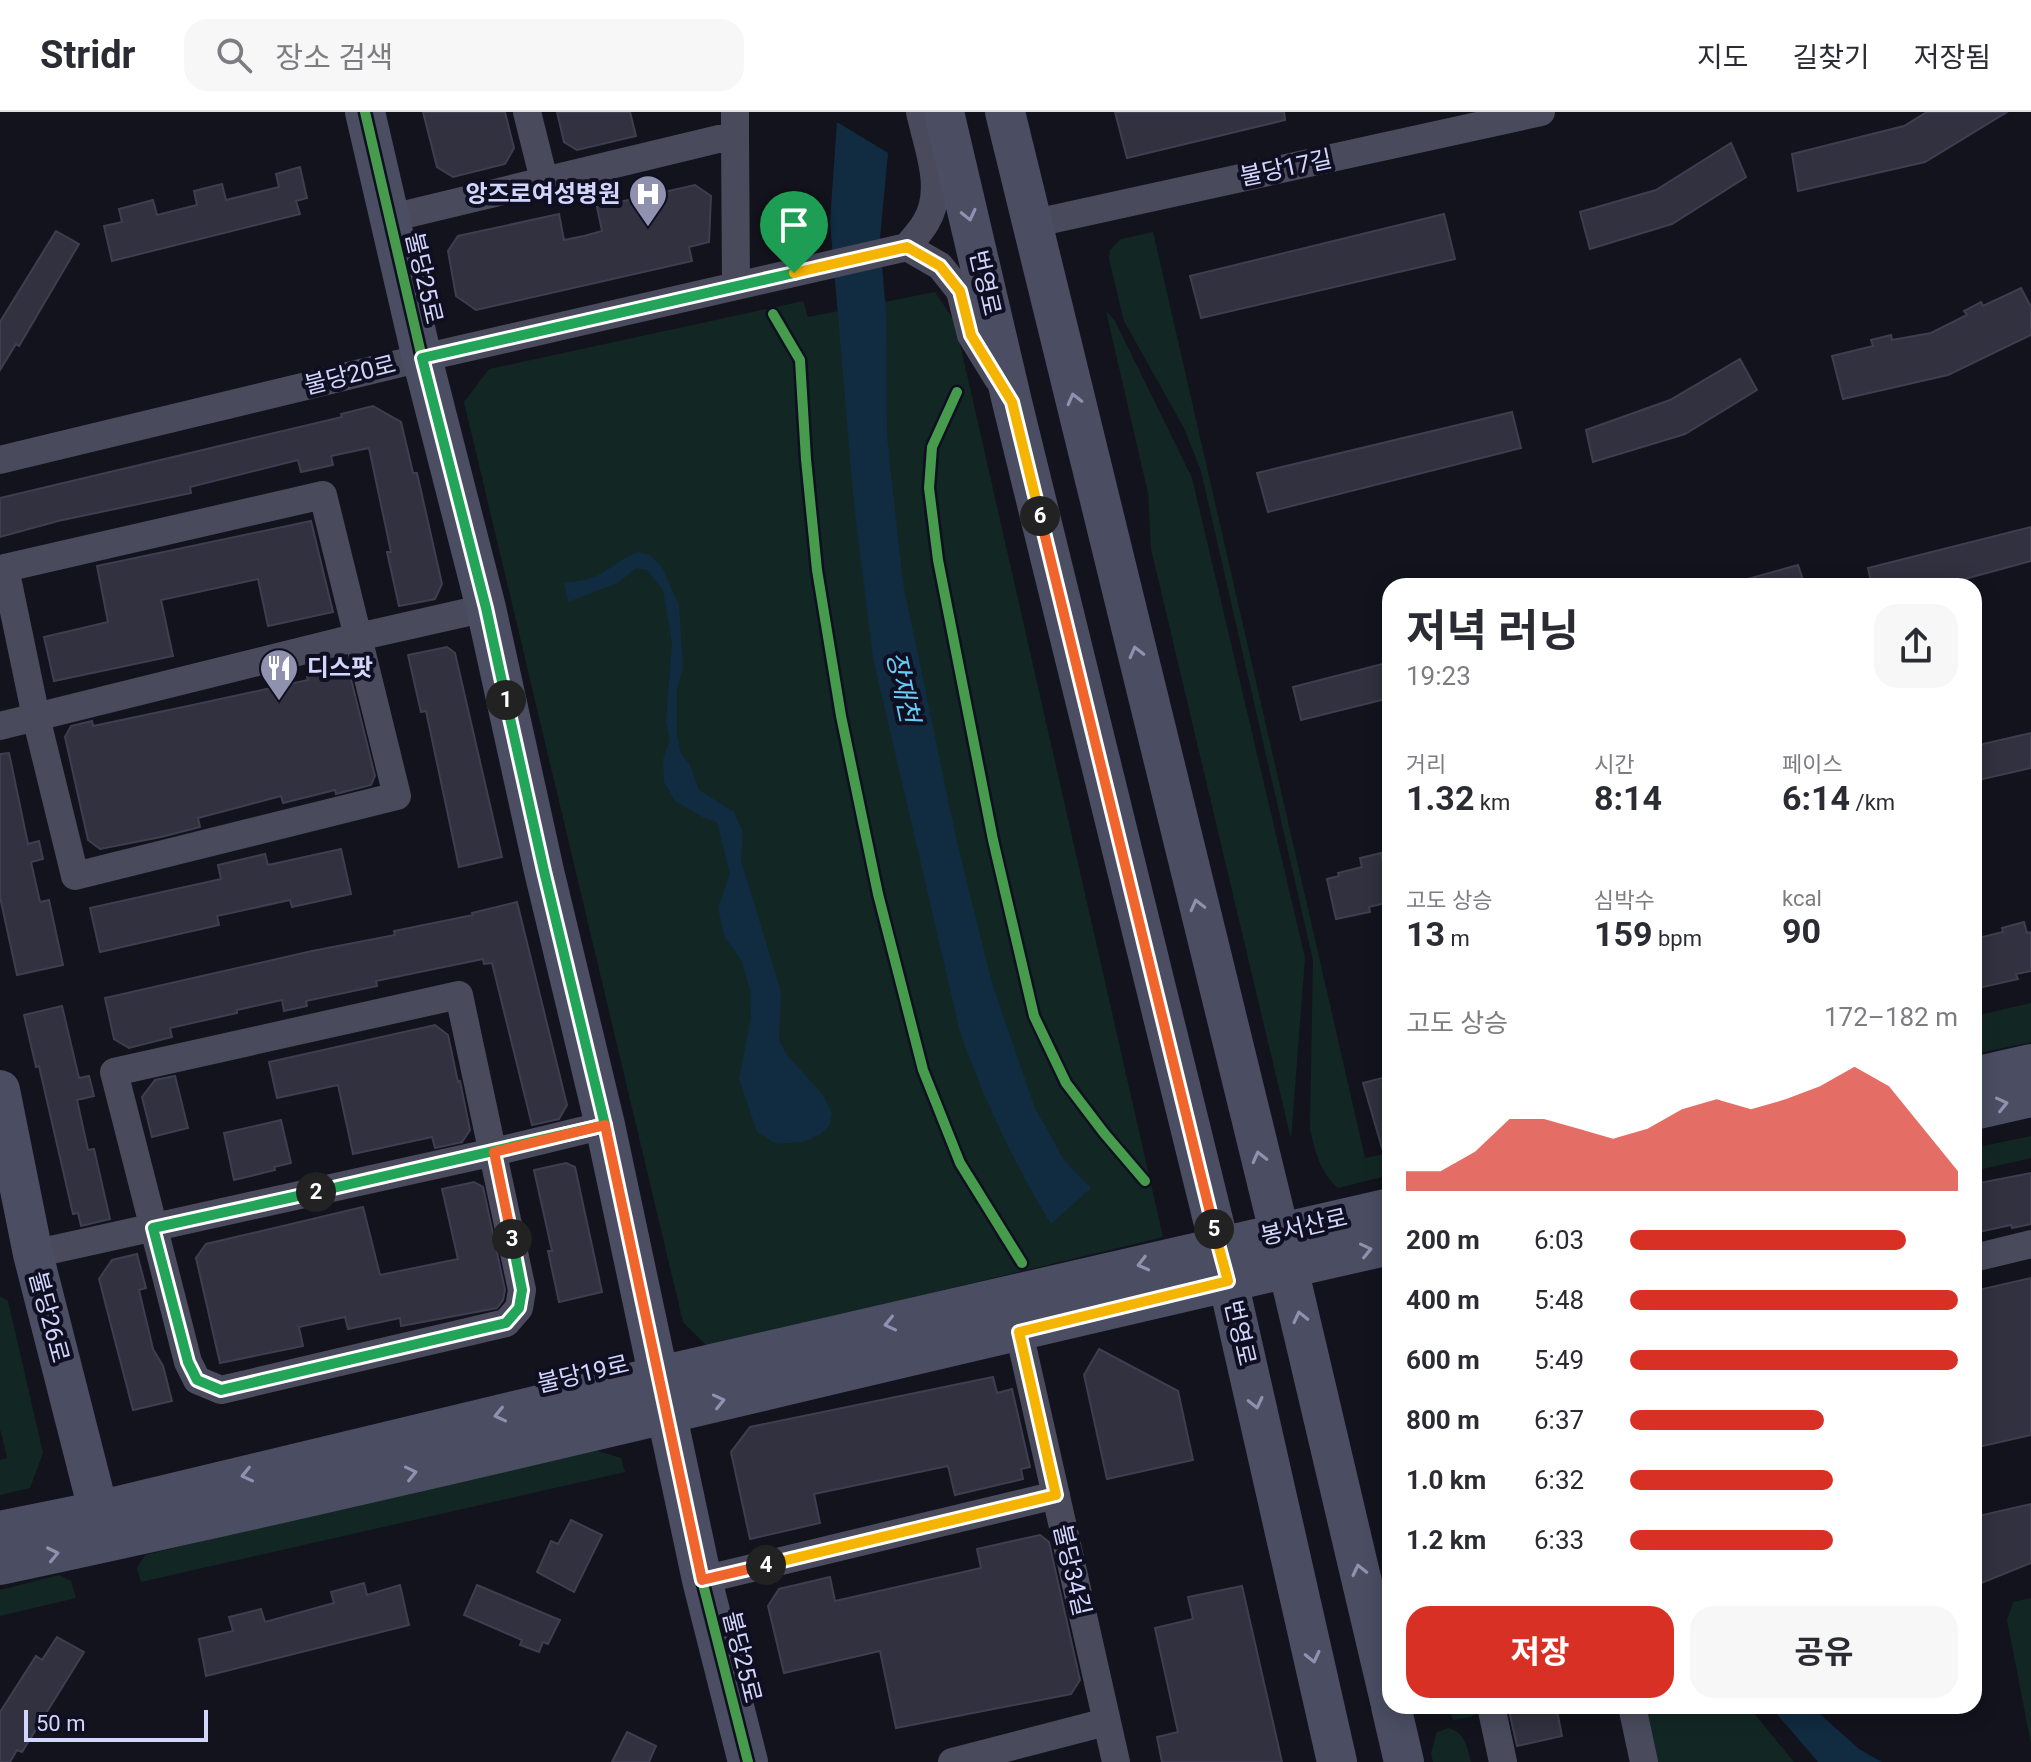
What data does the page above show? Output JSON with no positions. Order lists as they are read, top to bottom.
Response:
{
  "streets": {
    "street": [
      "불당17길",
      "불당25로",
      "번영로",
      "불당20로",
      "봉서산로",
      "불당26로",
      "불당19로",
      "불당34길"
    ]
  },
  "crossings": [
    ["불당25로", "불당20로"],
    ["불당25로", "불당19로"],
    ["번영로", "봉서산로"],
    ["번영로", "불당19로"],
    ["봉서산로", "불당19로"],
    ["불당26로", "불당19로"],
    ["불당19로", "불당34길"]
  ],
  "water": ["장재천"],
  "places": {
    "hospital": ["앙즈로여성병원"],
    "restaurant": ["디스팟"]
  },
  "scale_bar": "50 m",
  "page": {
    "header": "Stridr",
    "search": "장소 검색",
    "nav": ["지도", "길찾기", "저장됨"],
    "pins": [
      "6",
      "1",
      "2",
      "5",
      "3",
      "4"
    ],
    "heading": ["저녁 러닝", "19:23"],
    "stats": [
      ["거리", "1.32 km"],
      ["시간", "8:14"],
      ["페이스", "6:14 /km"],
      ["고도 상승", "13 m"],
      ["심박수", "159 bpm"],
      ["kcal", "90"]
    ],
    "chart": ["고도 상승", "172–182 m"],
    "list": [
      {
        "name": "200 m",
        "note": "6:03"
      },
      {
        "name": "400 m",
        "note": "5:48"
      },
      {
        "name": "600 m",
        "note": "5:49"
      },
      {
        "name": "800 m",
        "note": "6:37"
      },
      {
        "name": "1.0 km",
        "note": "6:32"
      },
      {
        "name": "1.2 km",
        "note": "6:33"
      }
    ],
    "buttons": ["저장", "공유"],
    "scale": "50 m"
  }
}
